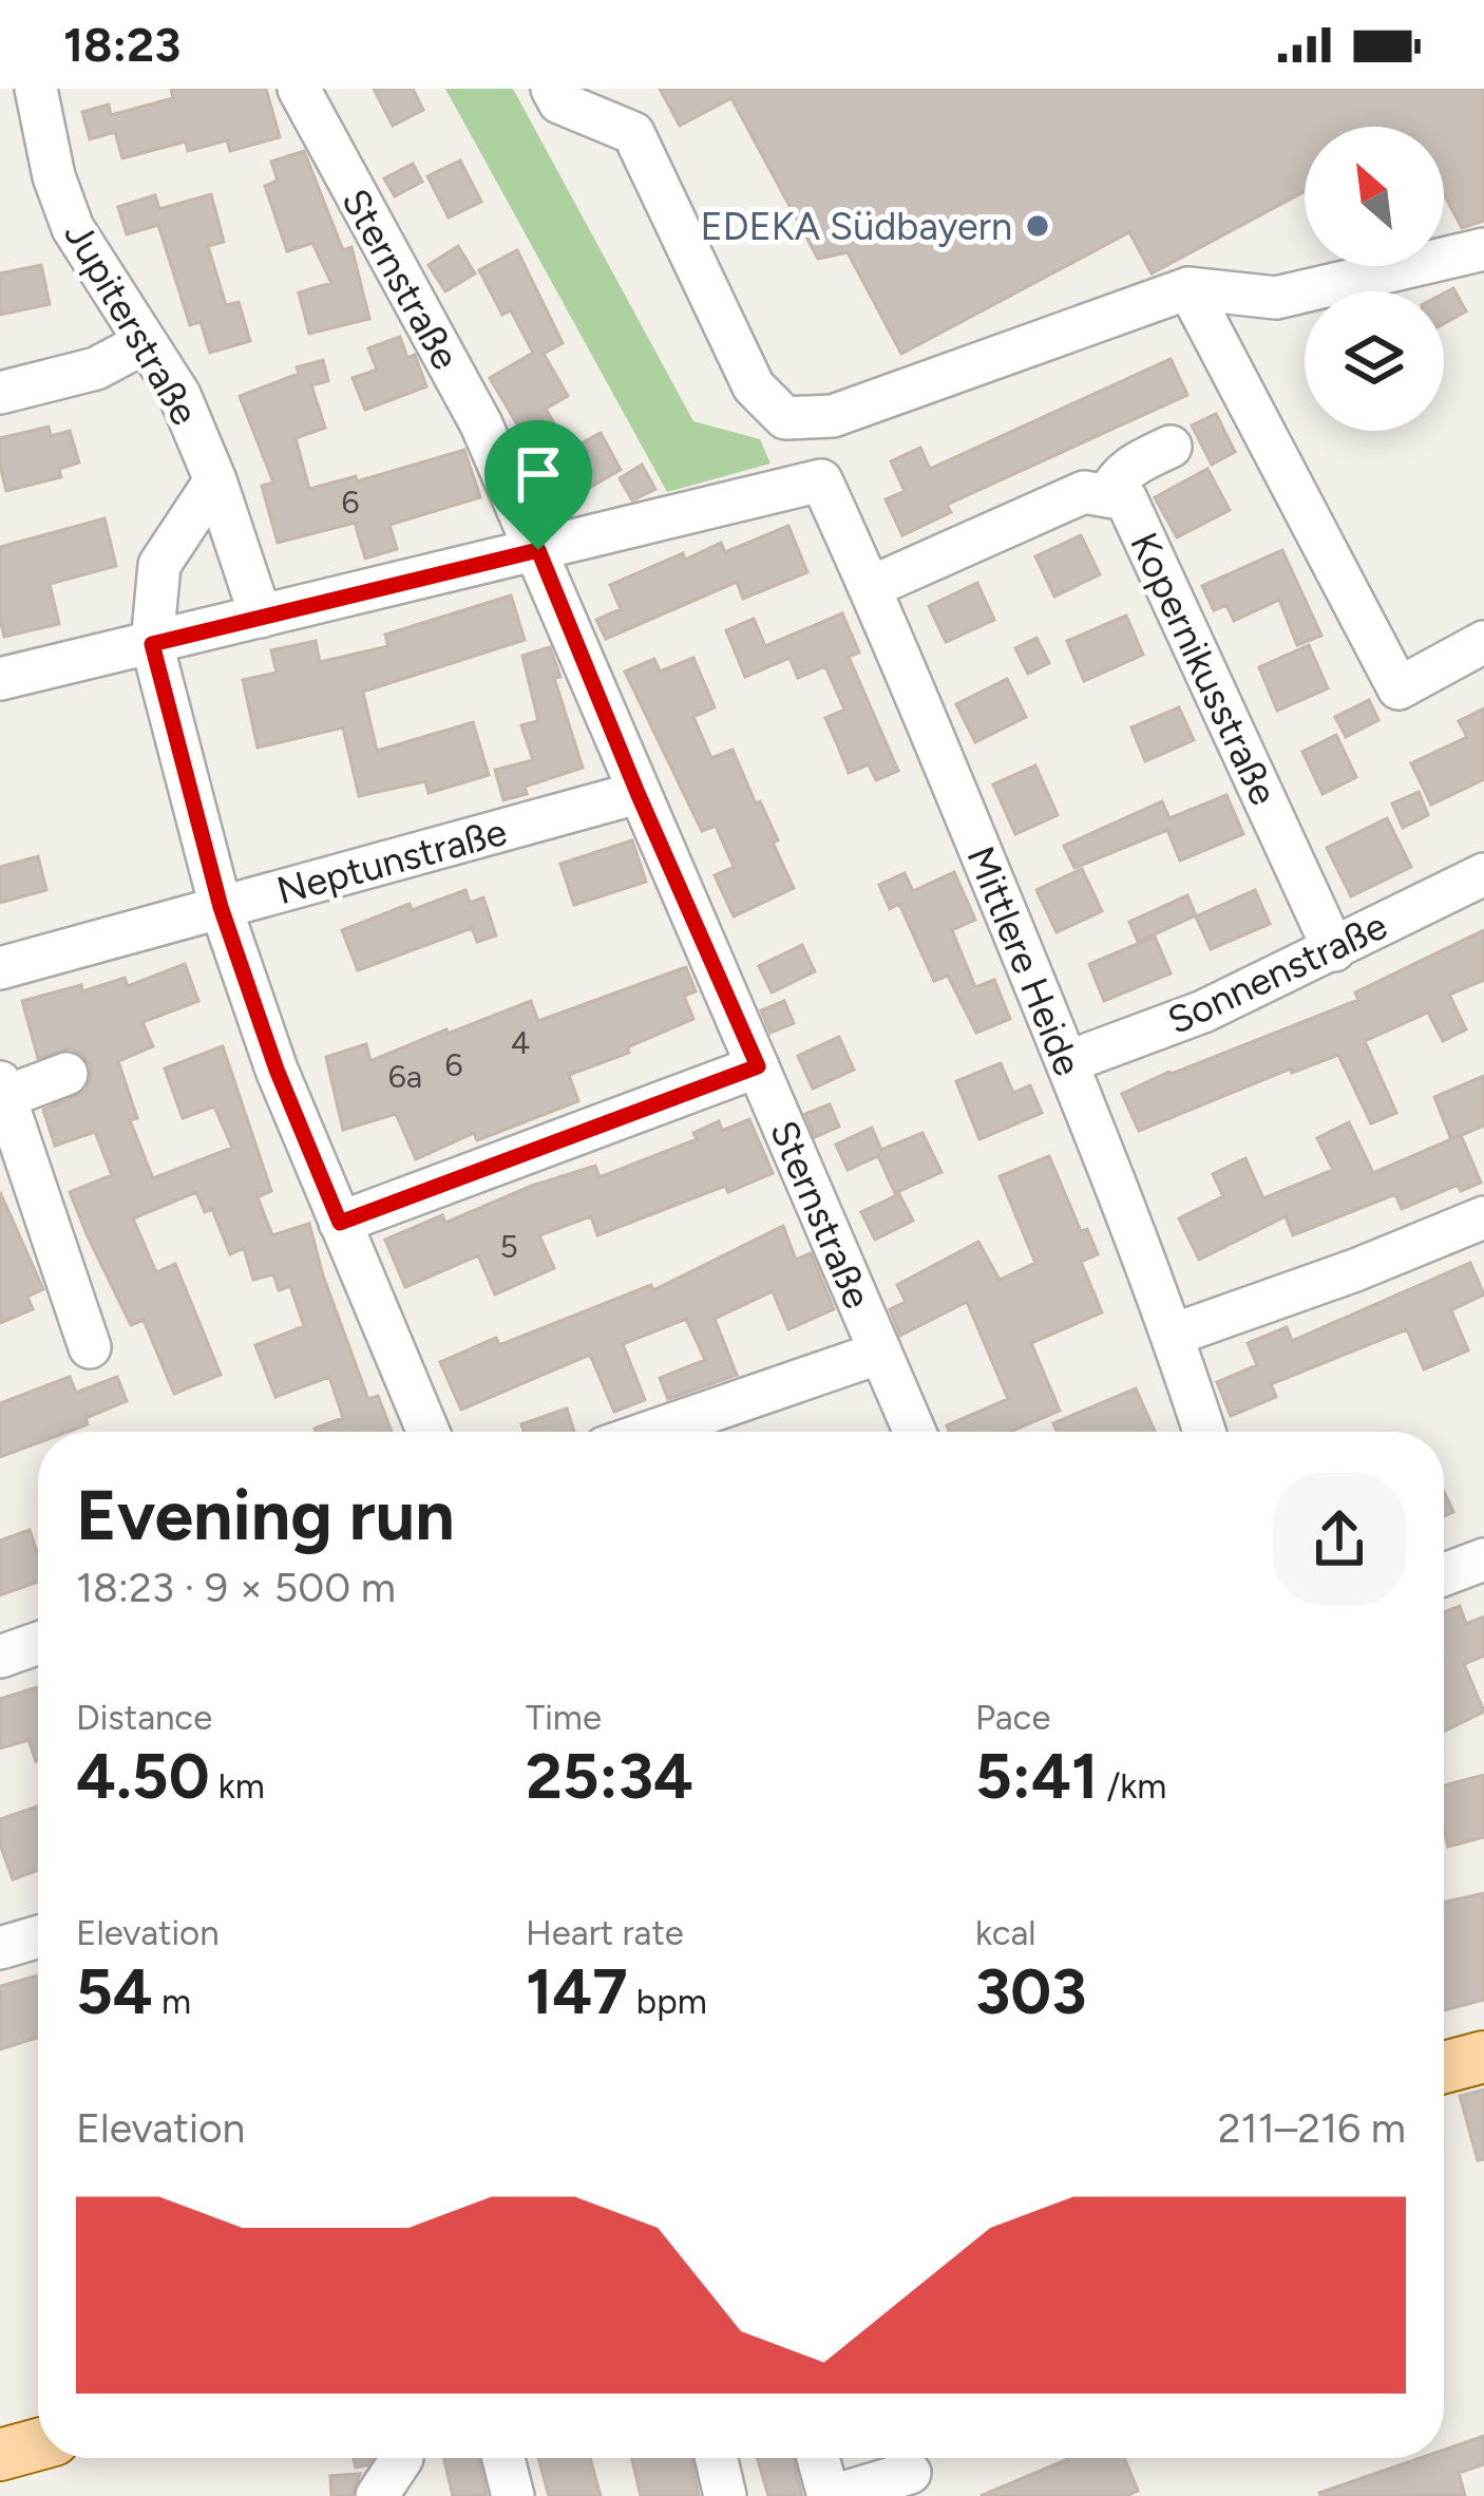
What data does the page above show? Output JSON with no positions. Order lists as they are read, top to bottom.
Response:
{
  "streets": {
    "street": [
      "Sternstraße",
      "Jupiterstraße",
      "Kopernikusstraße",
      "Neptunstraße",
      "Mittlere Heide",
      "Sonnenstraße"
    ]
  },
  "crossings": [
    ["Sternstraße", "Neptunstraße"],
    ["Sternstraße", "Mittlere Heide"],
    ["Kopernikusstraße", "Mittlere Heide"],
    ["Kopernikusstraße", "Sonnenstraße"],
    ["Mittlere Heide", "Sonnenstraße"]
  ],
  "places": ["EDEKA Südbayern"],
  "house_numbers": [
    "6",
    "4",
    "6",
    "6a",
    "5"
  ],
  "north": "top left",
  "page": {
    "status": "18:23",
    "heading": ["Evening run", "18:23 · 9 × 500 m"],
    "stats": [
      ["Distance", "4.50 km"],
      ["Time", "25:34"],
      ["Pace", "5:41 /km"],
      ["Elevation", "54 m"],
      ["Heart rate", "147 bpm"],
      ["kcal", "303"]
    ],
    "chart": ["Elevation", "211–216 m"]
  }
}
